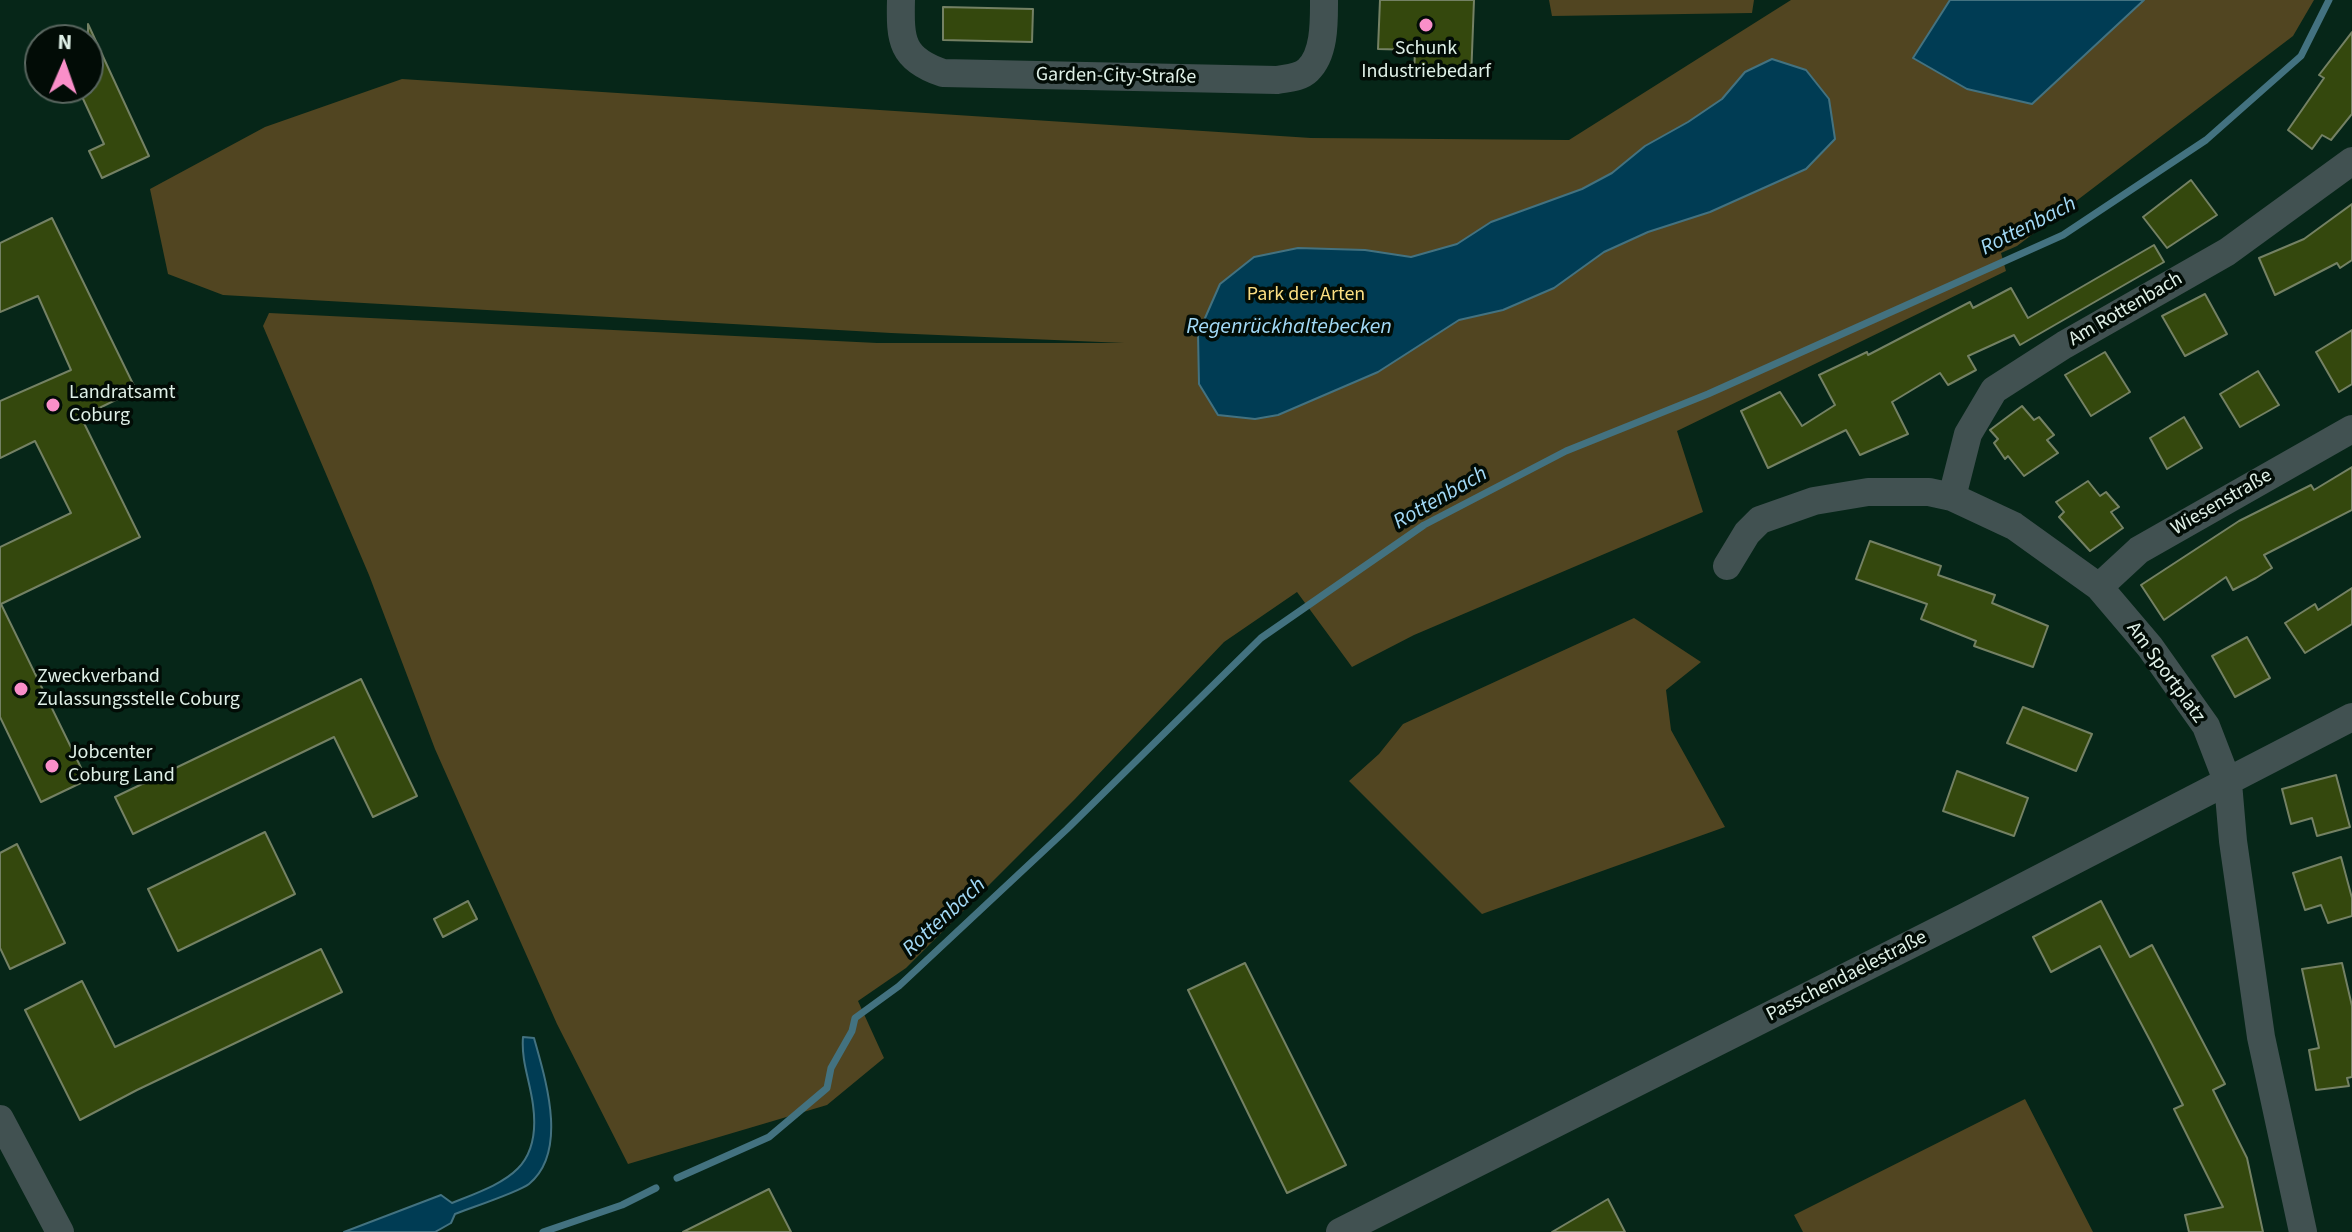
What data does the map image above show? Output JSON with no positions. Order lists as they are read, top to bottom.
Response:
{
  "streets": {
    "street": [
      "Garden-City-Straße",
      "Am Rottenbach",
      "Wiesenstraße",
      "Am Sportplatz",
      "Passchendaelestraße"
    ]
  },
  "crossings": [
    ["Am Rottenbach", "Am Sportplatz"],
    ["Wiesenstraße", "Am Sportplatz"],
    ["Am Sportplatz", "Passchendaelestraße"]
  ],
  "water": ["Rottenbach", "Regenrückhaltebecken"],
  "parks": ["Park der Arten"],
  "places": [
    "Schunk Industriebedarf",
    "Landratsamt Coburg",
    "Zweckverband Zulassungsstelle Coburg",
    "Jobcenter Coburg Land"
  ],
  "north": "top"
}
